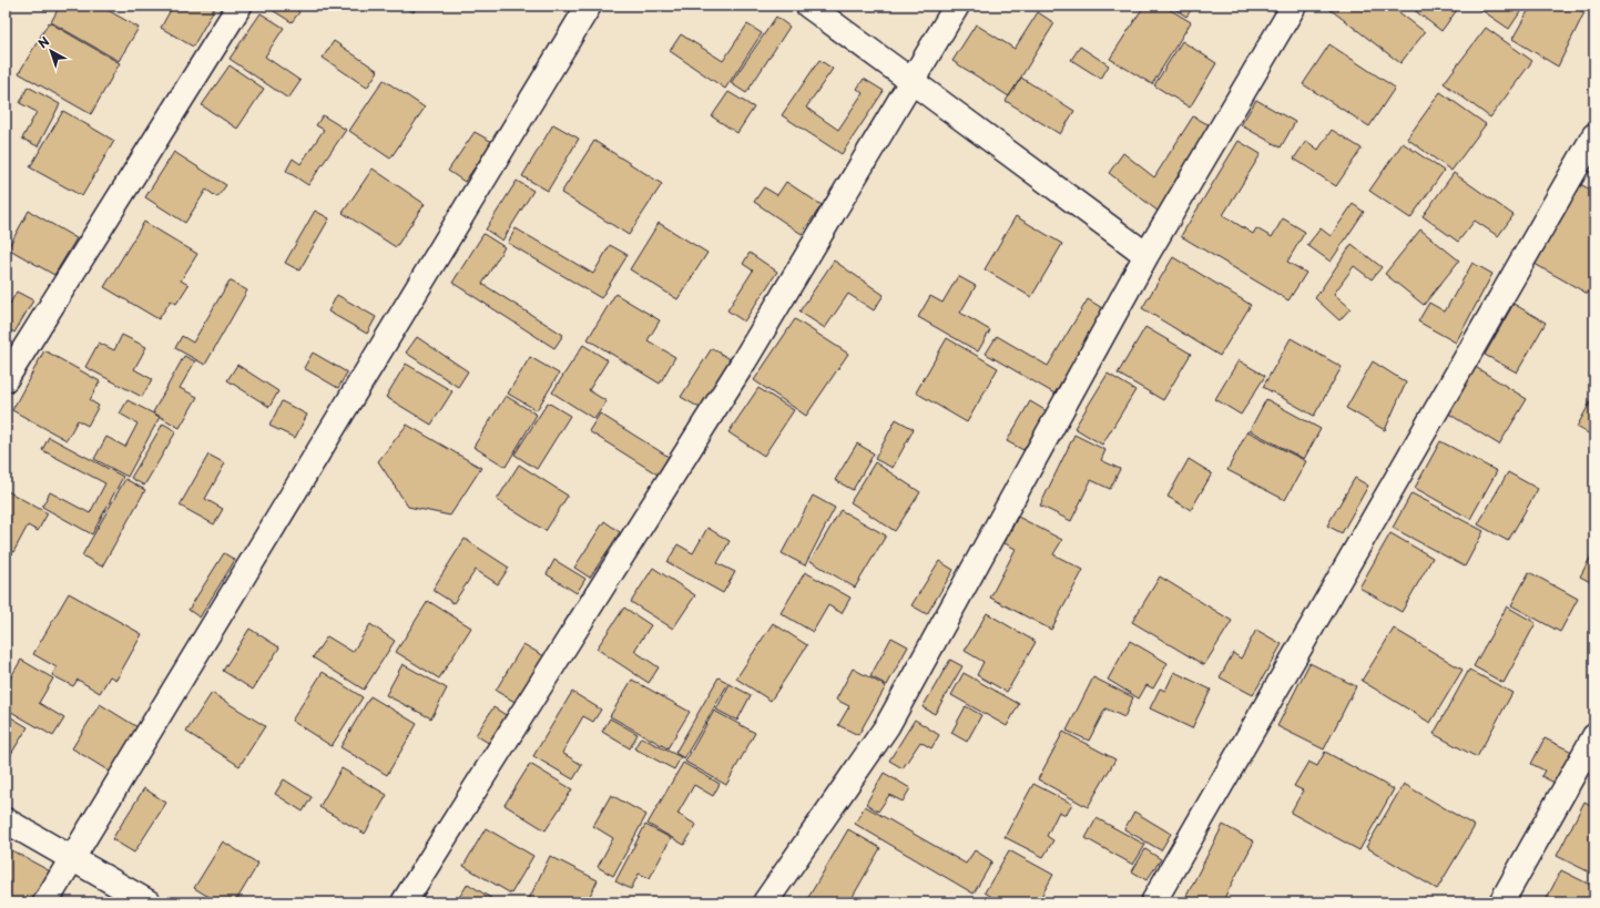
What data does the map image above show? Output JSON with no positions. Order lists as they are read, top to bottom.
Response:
{
  "north": "top left"
}
